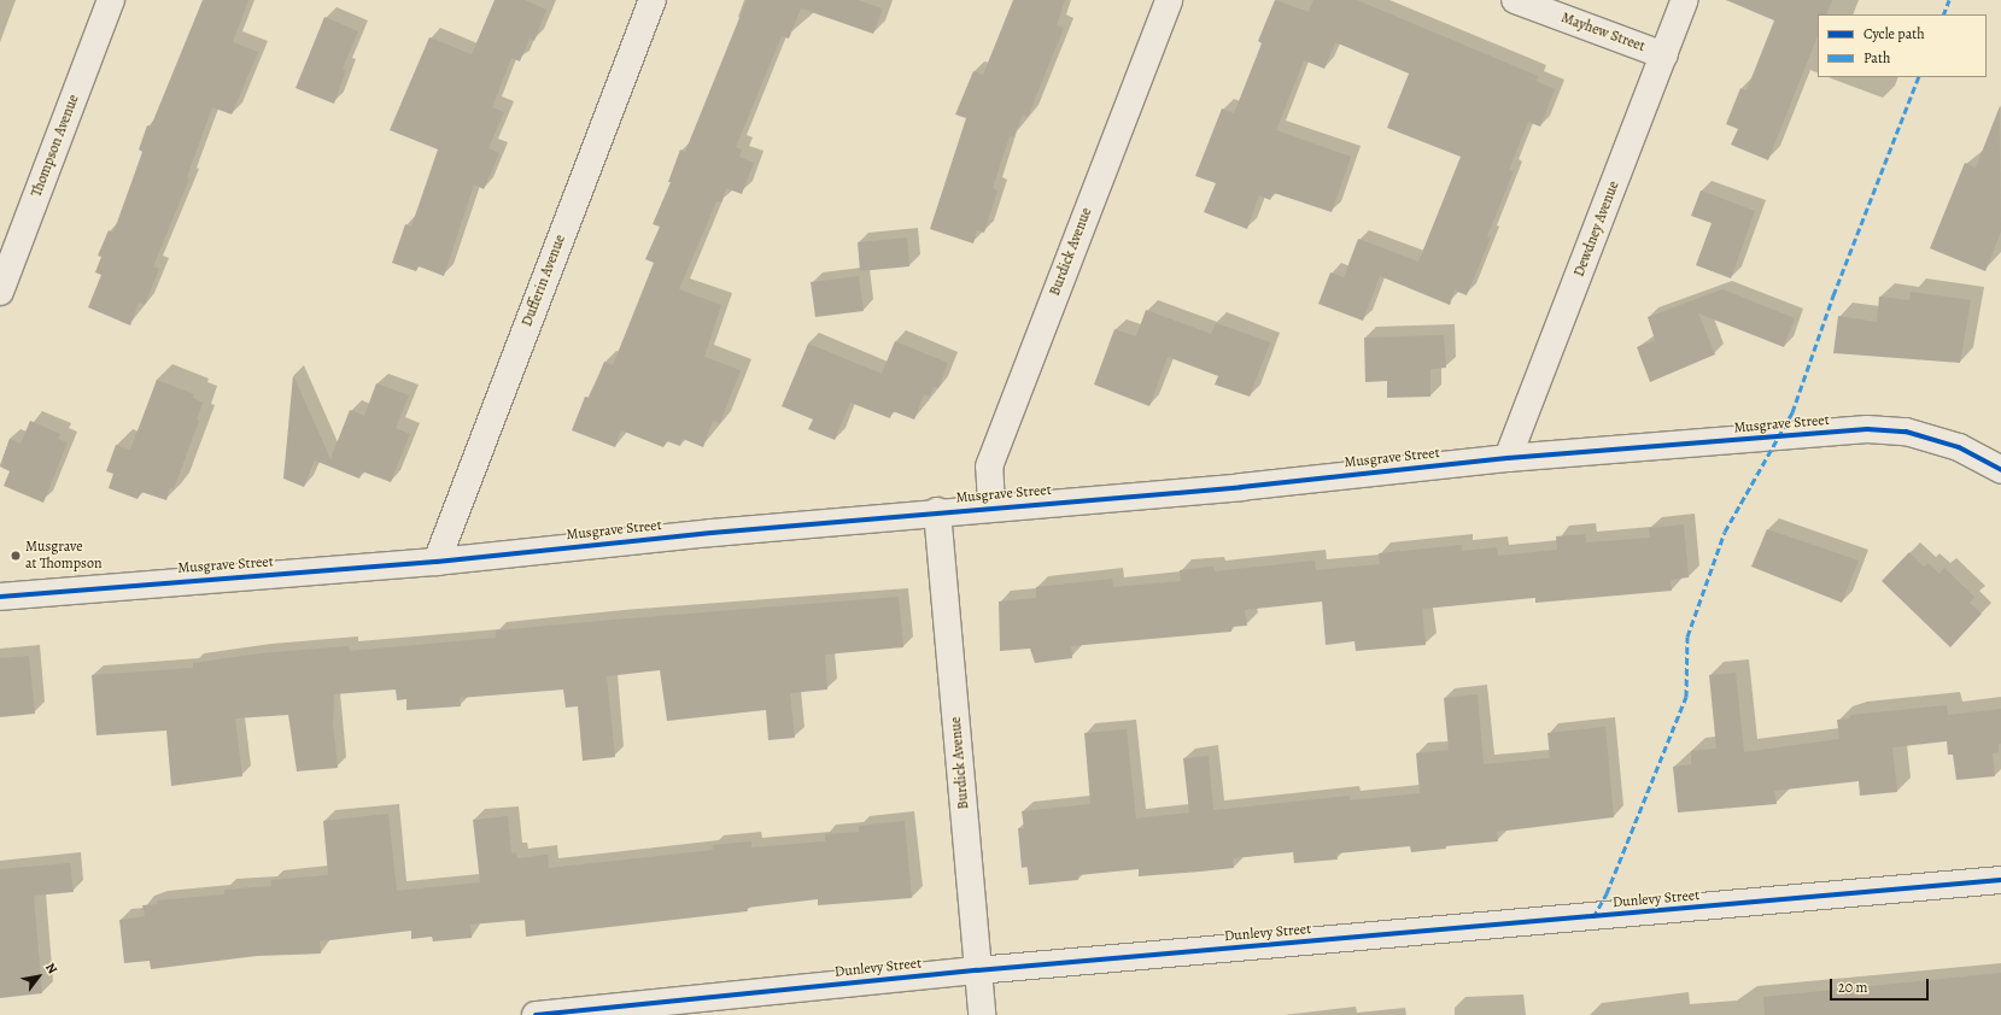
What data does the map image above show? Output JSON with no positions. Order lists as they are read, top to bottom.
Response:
{
  "streets": {
    "street": [
      "Mayhew Street",
      "Thompson Avenue",
      "Dewdney Avenue",
      "Burdick Avenue",
      "Dufferin Avenue",
      "Musgrave Street",
      "Dunlevy Street"
    ]
  },
  "crossings": [
    ["Mayhew Street", "Dewdney Avenue"],
    ["Dewdney Avenue", "Musgrave Street"],
    ["Burdick Avenue", "Musgrave Street"],
    ["Burdick Avenue", "Dunlevy Street"],
    ["Dufferin Avenue", "Musgrave Street"]
  ],
  "places": ["Musgrave at Thompson"],
  "legend": ["Cycle path", "Path"],
  "scale_bar": "20 m",
  "north": "top right"
}
